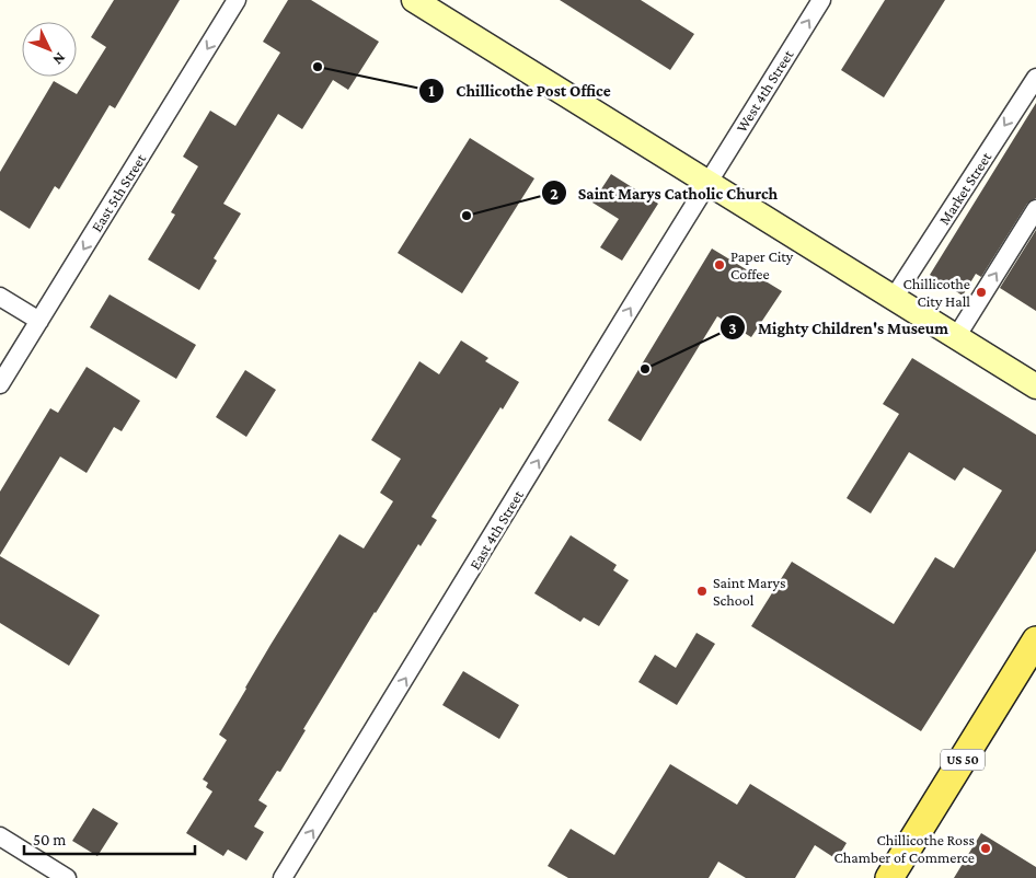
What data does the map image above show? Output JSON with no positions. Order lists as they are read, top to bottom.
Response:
{
  "streets": {
    "main road": ["US 50"],
    "street": [
      "West 4th Street",
      "Market Street",
      "East 5th Street",
      "East 4th Street"
    ]
  },
  "crossings": [
    ["West 4th Street", "East 4th Street"]
  ],
  "one_way": ["West 4th Street", "East 5th Street", "East 4th Street"],
  "places": [
    "Chillicothe Post Office",
    "Saint Marys Catholic Church",
    "Paper City Coffee",
    "Chillicothe City Hall",
    "Mighty Children's Museum",
    "Saint Marys School",
    "Chillicothe Ross Chamber of Commerce"
  ],
  "scale_bar": "50 m",
  "north": "bottom right"
}
